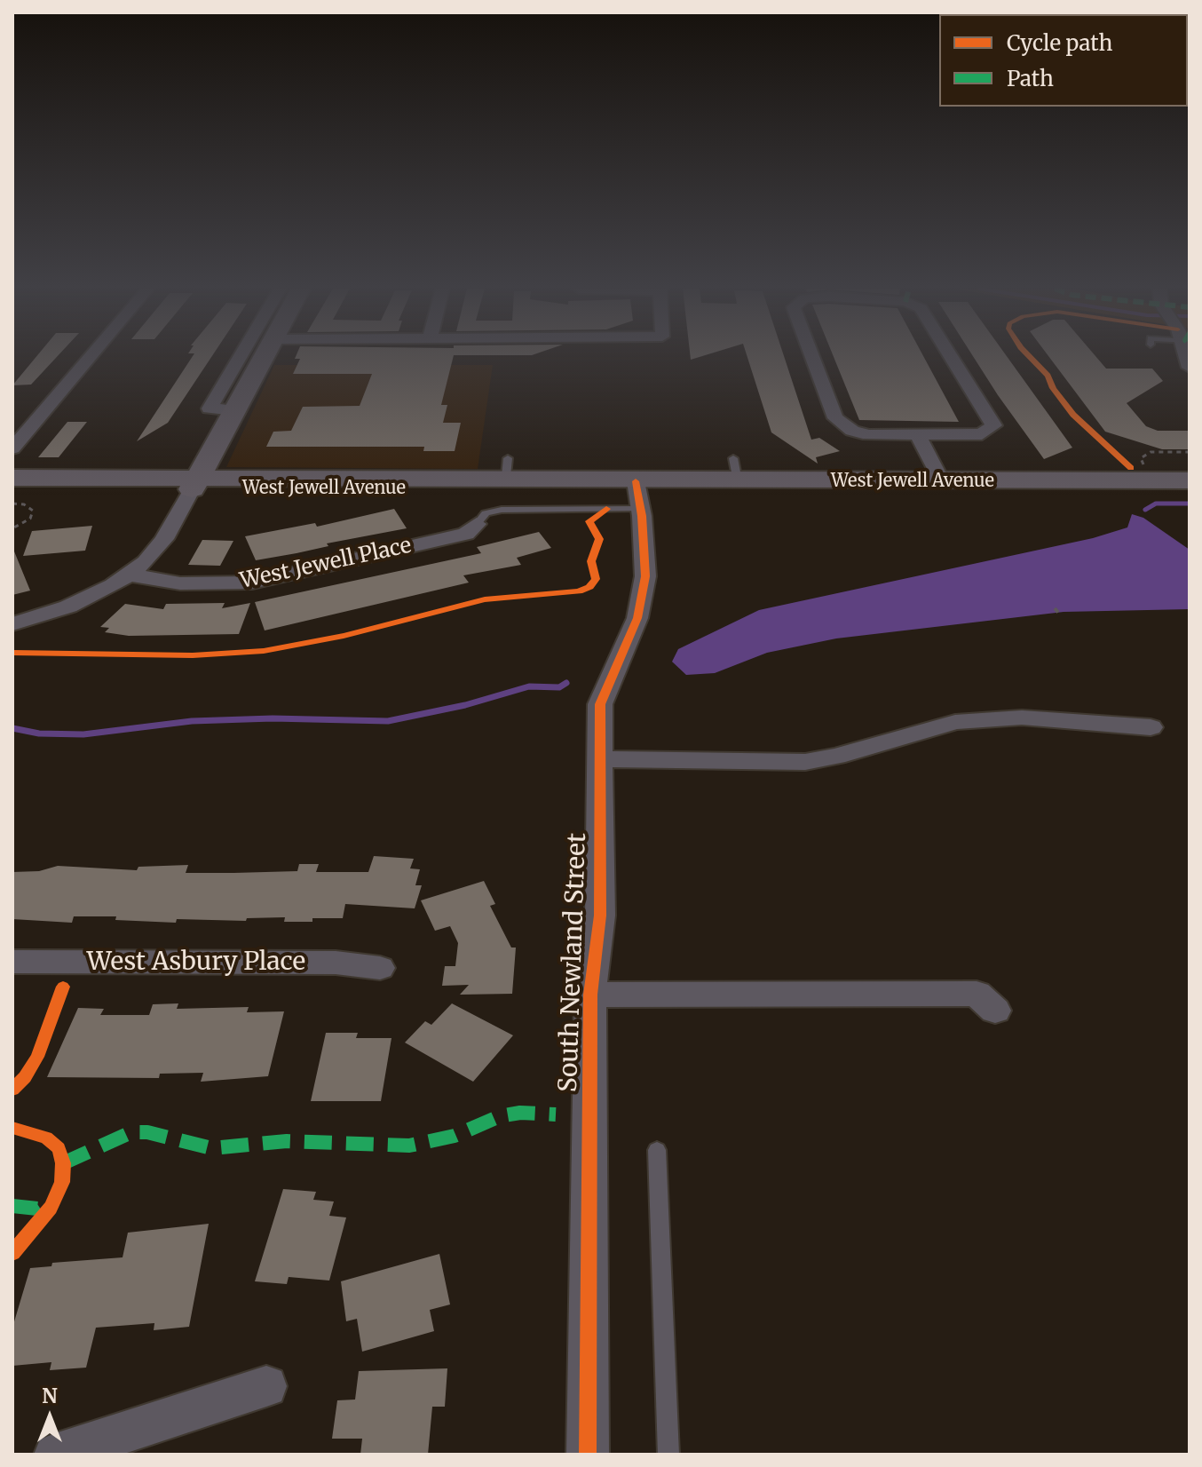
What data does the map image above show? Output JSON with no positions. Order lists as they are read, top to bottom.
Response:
{
  "streets": {
    "main road": ["West Jewell Avenue"],
    "street": ["West Jewell Place", "West Asbury Place", "South Newland Street"]
  },
  "crossings": [
    ["West Jewell Avenue", "South Newland Street"]
  ],
  "legend": ["Cycle path", "Path"],
  "north": "top"
}
